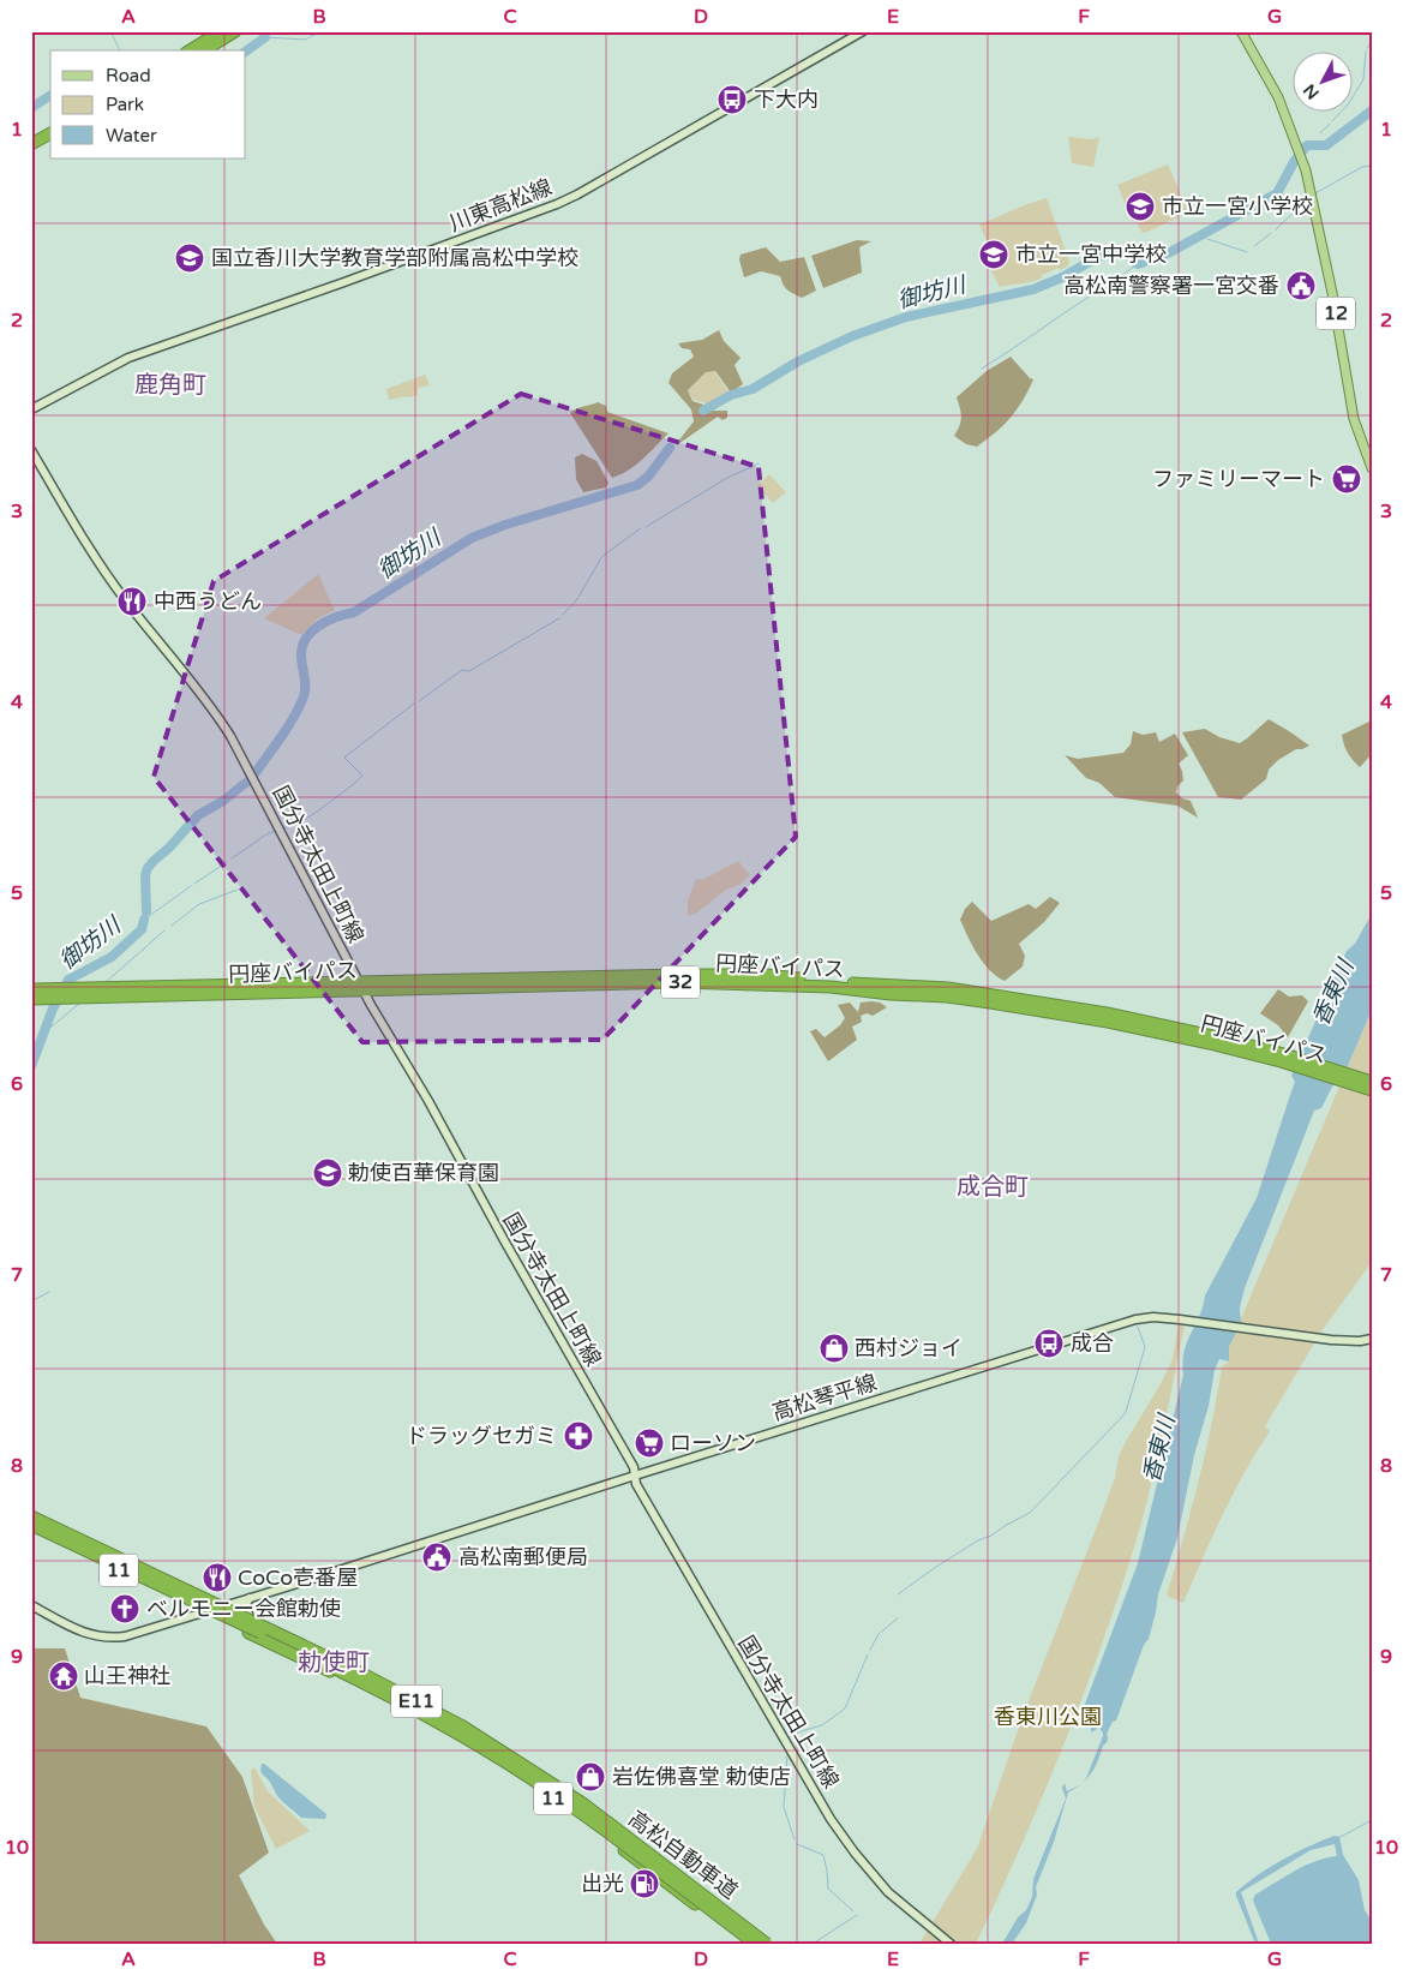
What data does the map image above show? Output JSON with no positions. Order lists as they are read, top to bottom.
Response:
{
  "streets": {
    "highway": [
      "円座バイパス",
      "32",
      "11",
      "E11",
      "高松自動車道"
    ],
    "main road": [
      "川東高松線",
      "12",
      "国分寺太田上町線",
      "高松琴平線"
    ]
  },
  "crossings": [
    ["国分寺太田上町線", "円座バイパス"],
    ["国分寺太田上町線", "高松琴平線"],
    ["高松琴平線", "11"],
    ["11", "高松自動車道"]
  ],
  "districts": ["鹿角町", "成合町", "勅使町"],
  "water": ["御坊川", "香東川"],
  "parks": ["香東川公園"],
  "places": {
    "bus stop": ["下大内", "成合"],
    "school or university": [
      "市立一宮小学校",
      "市立一宮中学校",
      "国立香川大学教育学部附属高松中学校",
      "勅使百華保育園"
    ],
    "public building": ["高松南警察署一宮交番", "高松南郵便局"],
    "supermarket": ["ファミリーマート", "ローソン"],
    "restaurant": ["中西うどん", "CoCo壱番屋"],
    "shop": ["西村ジョイ", "岩佐佛喜堂 勅使店"],
    "pharmacy": ["ドラッグセガミ"],
    "church": ["ベルモニー会館勅使"],
    "temple": ["山王神社"],
    "fuel station": ["出光"]
  },
  "legend": ["Road", "Park", "Water"],
  "north": "bottom left",
  "grid": {
    "columns": [
      "A",
      "B",
      "C",
      "D",
      "E",
      "F",
      "G"
    ],
    "rows": [
      "1",
      "2",
      "3",
      "4",
      "5",
      "6",
      "7",
      "8",
      "9",
      "10"
    ]
  }
}
